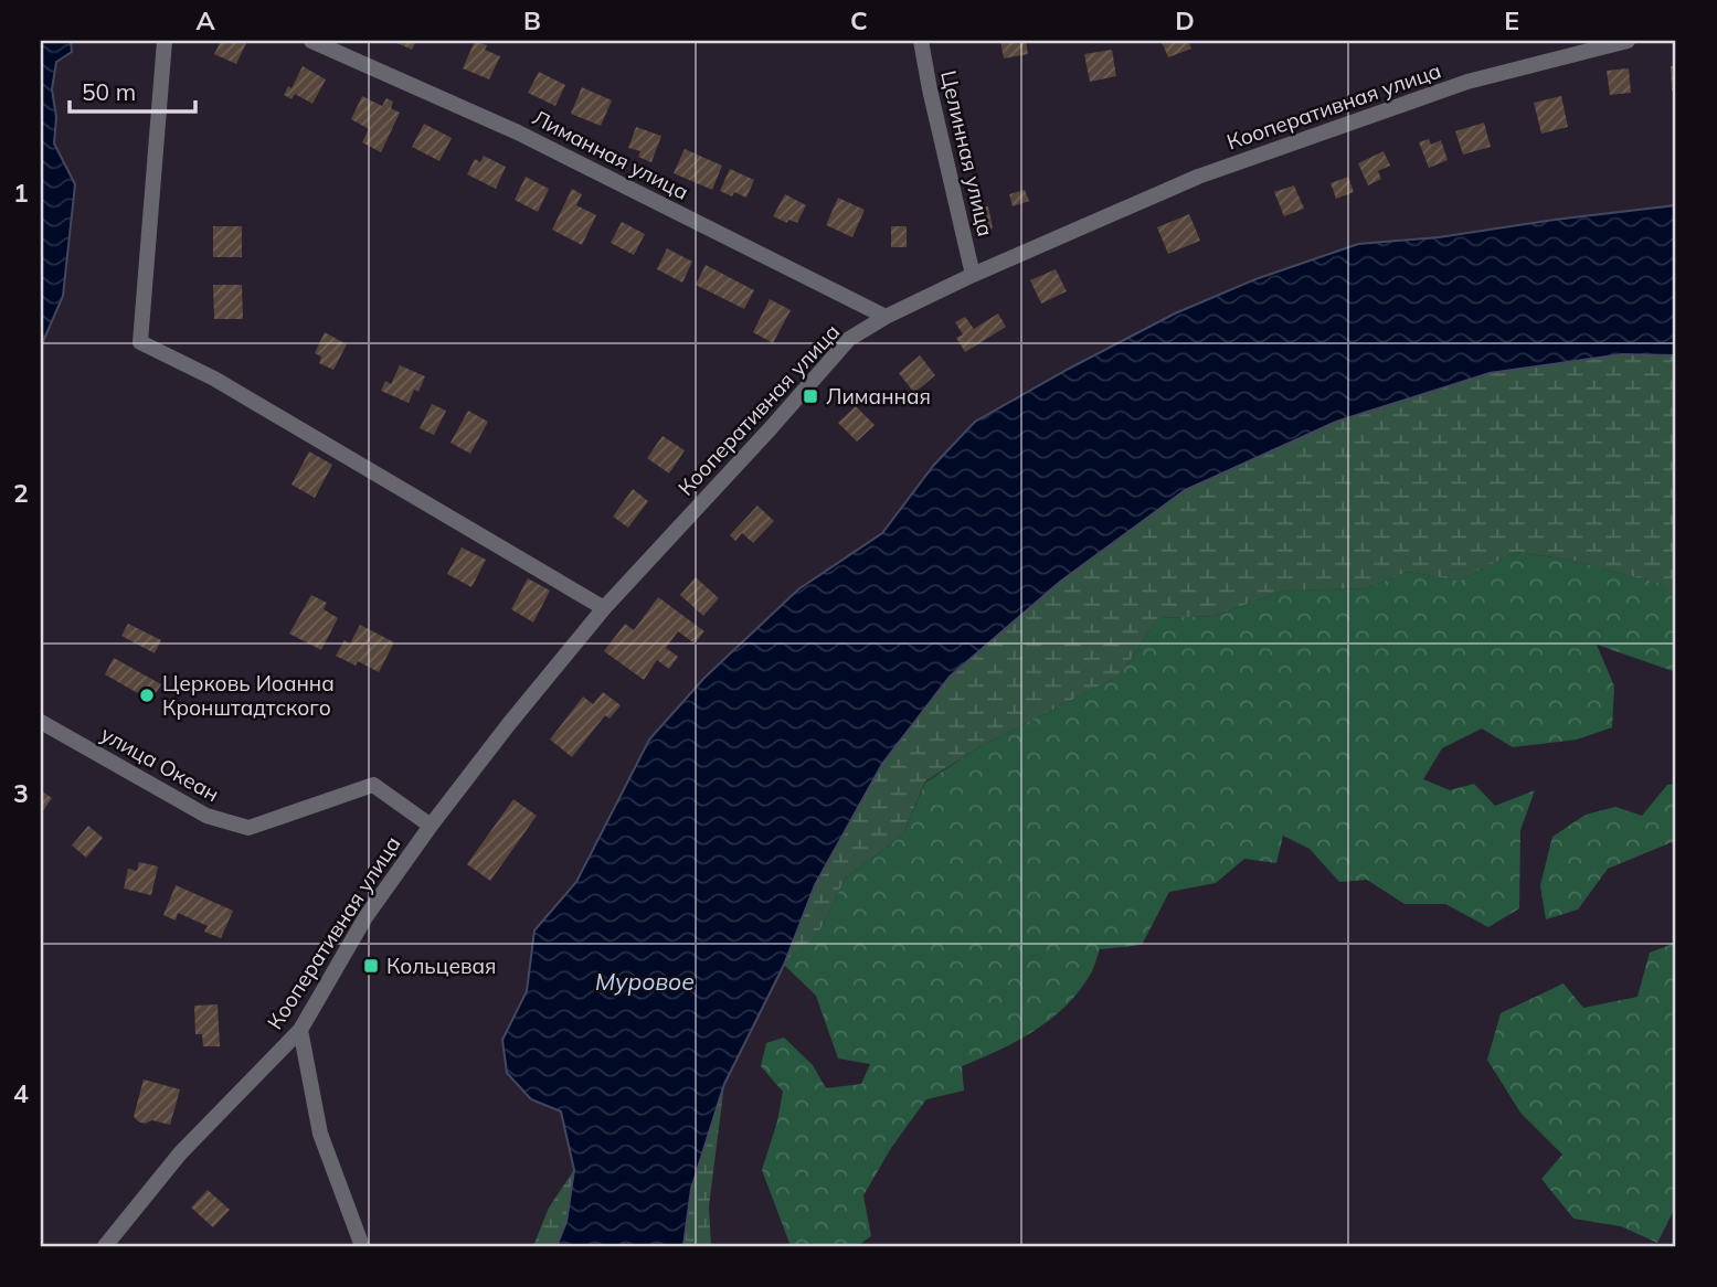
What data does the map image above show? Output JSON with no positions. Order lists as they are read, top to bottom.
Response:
{
  "streets": {
    "street": [
      "Кооперативная улица",
      "Целинная улица",
      "Лиманная улица",
      "улица Океан"
    ]
  },
  "crossings": [
    ["Кооперативная улица", "Целинная улица"],
    ["Кооперативная улица", "Лиманная улица"],
    ["Кооперативная улица", "улица Океан"]
  ],
  "water": ["Муровое"],
  "places": {
    "transit": ["Лиманная", "Кольцевая"],
    "other": ["Церковь Иоанна Кронштадтского"]
  },
  "scale_bar": "50 m",
  "grid": {
    "columns": [
      "A",
      "B",
      "C",
      "D",
      "E"
    ],
    "rows": [
      "1",
      "2",
      "3",
      "4"
    ]
  }
}
